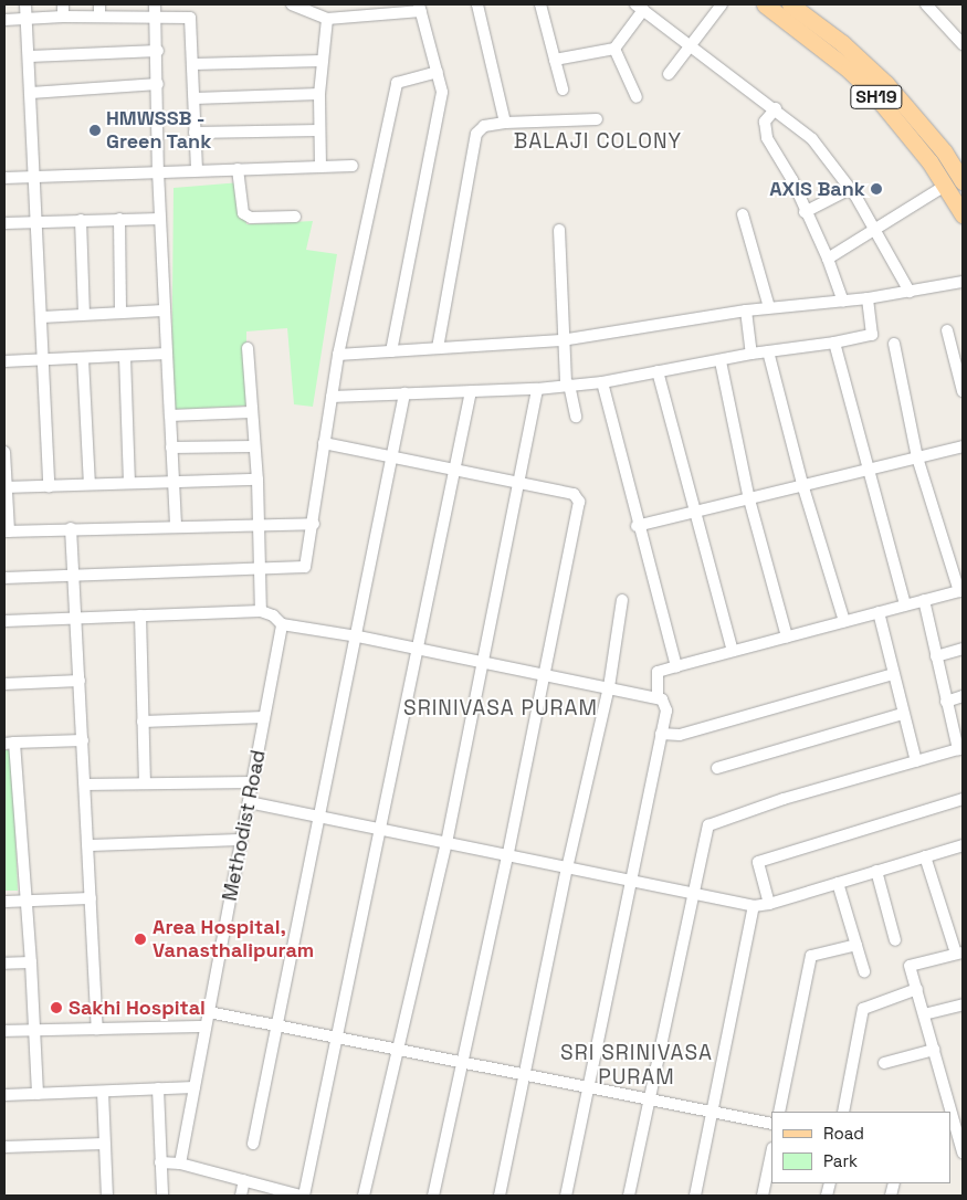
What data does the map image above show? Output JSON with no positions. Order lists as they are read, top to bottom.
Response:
{
  "streets": {
    "main road": ["SH19"],
    "street": ["Methodist Road"]
  },
  "districts": ["BALAJI COLONY", "SRINIVASA PURAM", "SRI SRINIVASA PURAM"],
  "places": [
    "HMWSSB - Green Tank",
    "AXIS Bank",
    "Area Hospital, Vanasthalipuram",
    "Sakhi Hospital"
  ],
  "legend": ["Road", "Park"]
}
